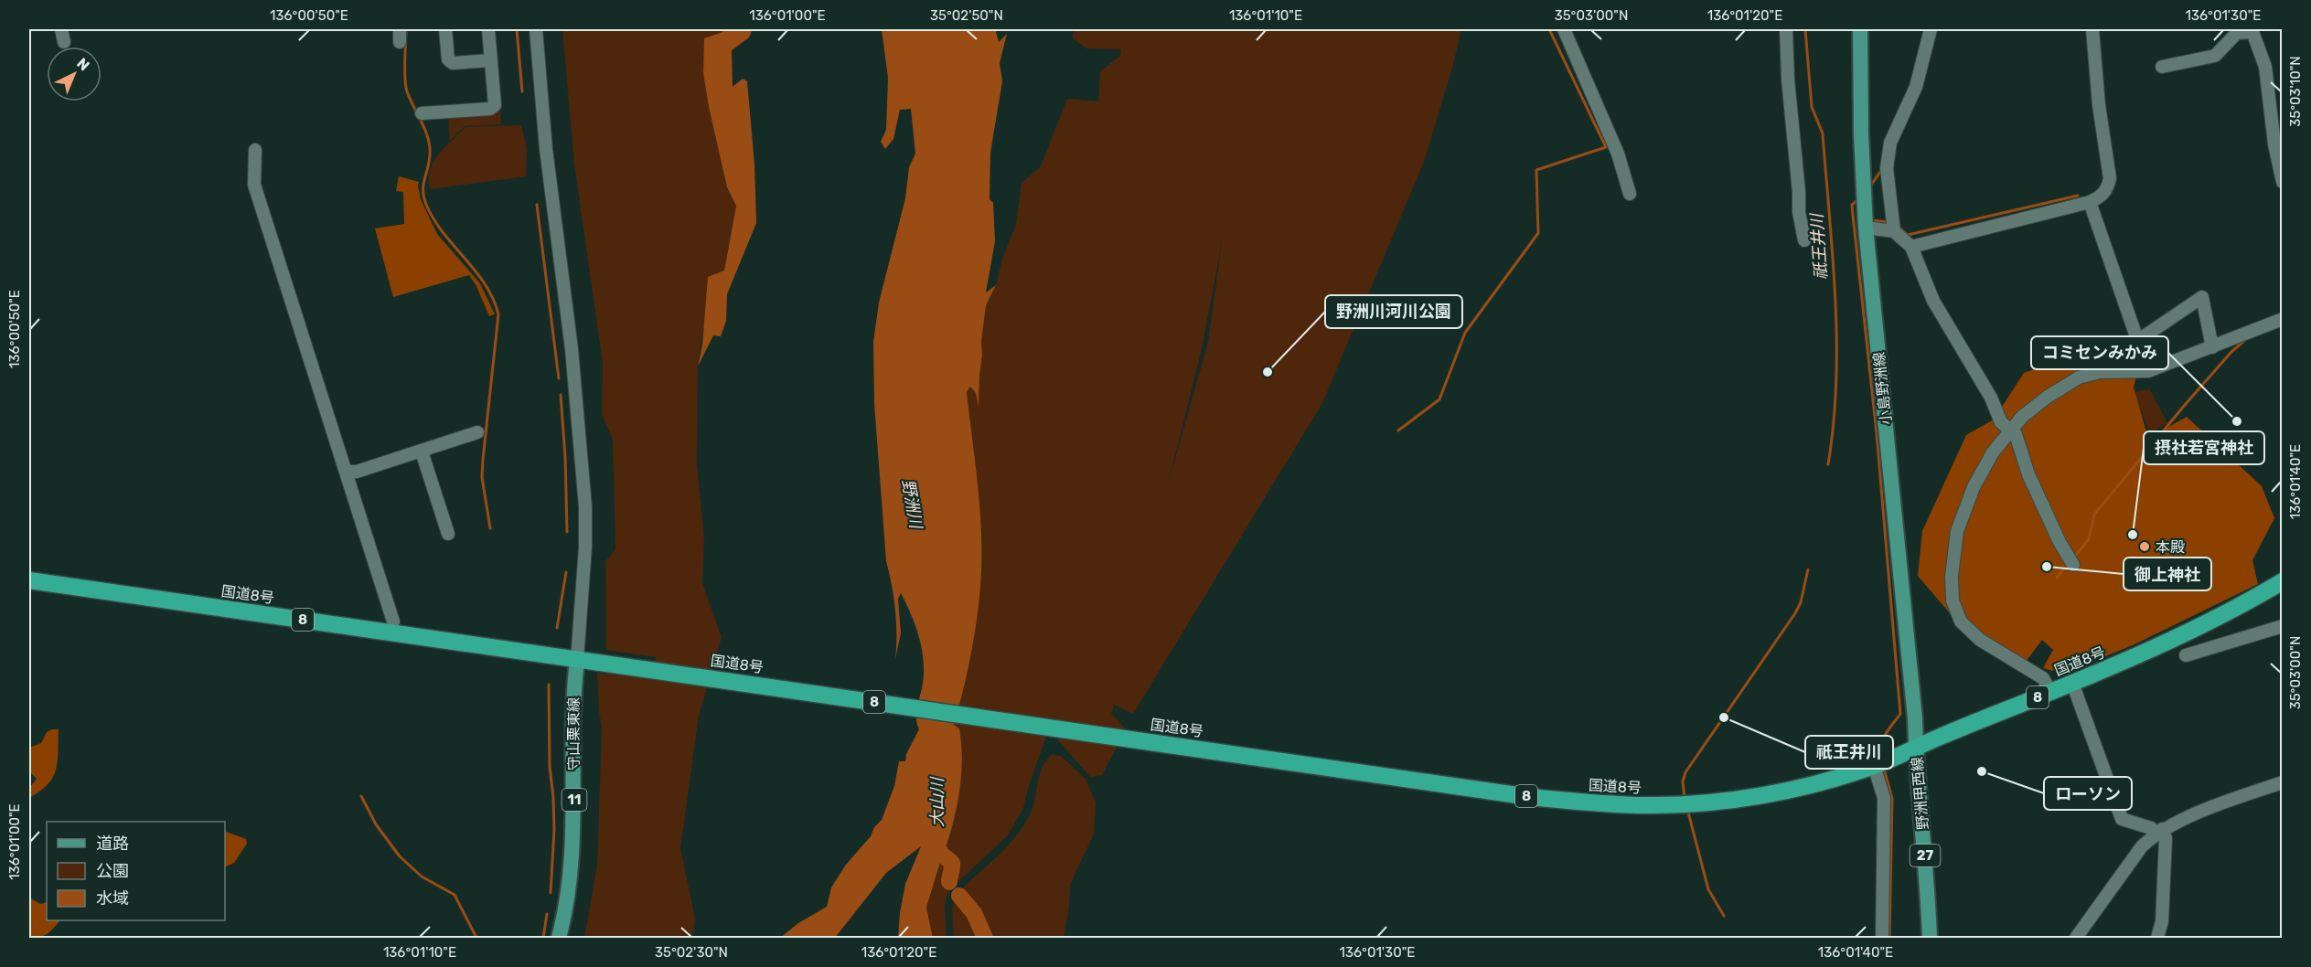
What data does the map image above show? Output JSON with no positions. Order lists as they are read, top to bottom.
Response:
{
  "streets": {
    "highway": ["国道8号", "8"],
    "main road": [
      "小島野洲線",
      "守山栗東線",
      "野洲甲西線",
      "11",
      "27"
    ]
  },
  "crossings": [
    ["小島野洲線", "国道8号"],
    ["小島野洲線", "野洲甲西線"],
    ["国道8号", "守山栗東線"],
    ["国道8号", "野洲甲西線"]
  ],
  "water": ["祇王井川", "野洲川", "大山川"],
  "places": [
    "野洲川河川公園",
    "コミセンみかみ",
    "摂社若宮神社",
    "本殿",
    "御上神社",
    "祇王井川",
    "ローソン"
  ],
  "legend": ["道路", "公園", "水域"],
  "north": "top right",
  "coordinates": [
    "136°00'50\"E",
    "136°01'00\"E",
    "35°02'50\"N",
    "136°01'10\"E",
    "35°03'00\"N",
    "136°01'20\"E",
    "136°01'30\"E",
    "35°03'10\"N",
    "136°01'40\"E",
    "35°02'30\"N"
  ]
}
